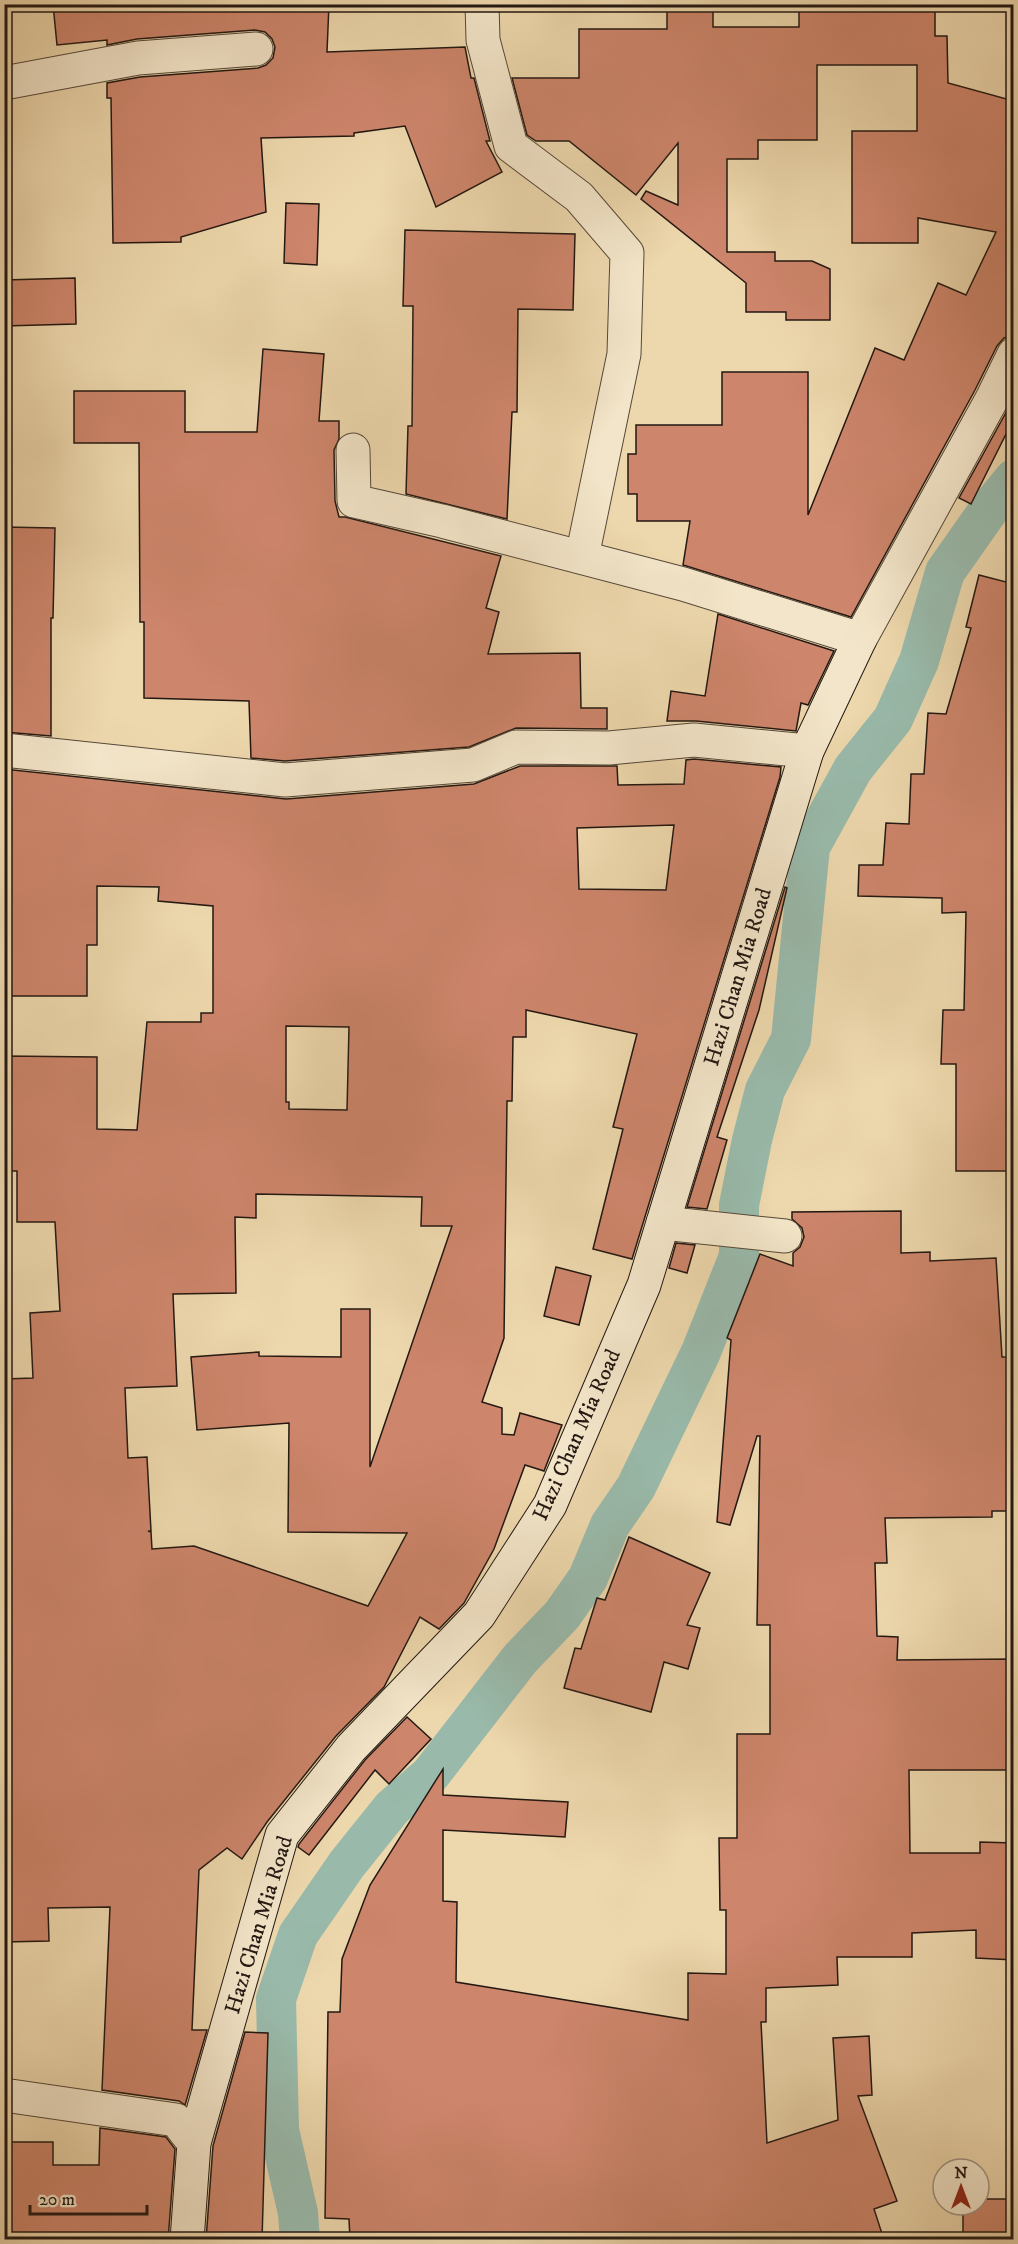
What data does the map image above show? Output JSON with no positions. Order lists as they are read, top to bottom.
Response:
{
  "streets": {
    "street": ["Hazi Chan Mia Road"]
  },
  "scale_bar": "20 m",
  "north": "top"
}
